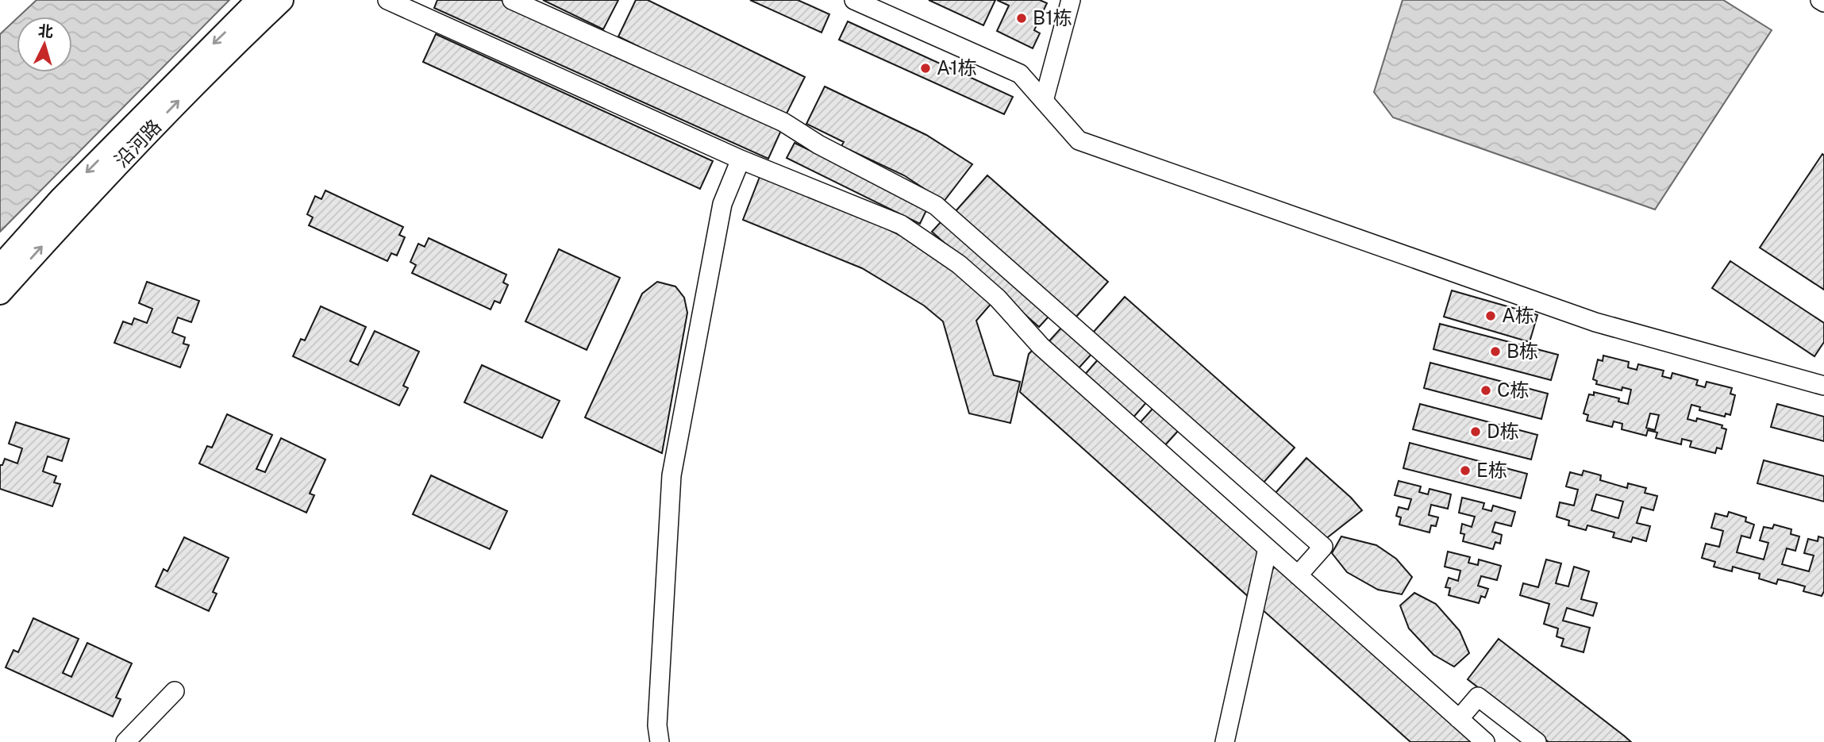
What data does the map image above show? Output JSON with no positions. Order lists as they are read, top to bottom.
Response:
{
  "streets": {
    "main road": ["沿河路"]
  },
  "places": [
    "B1栋",
    "A1栋",
    "A栋",
    "B栋",
    "C栋",
    "D栋",
    "E栋"
  ],
  "north": "top"
}
